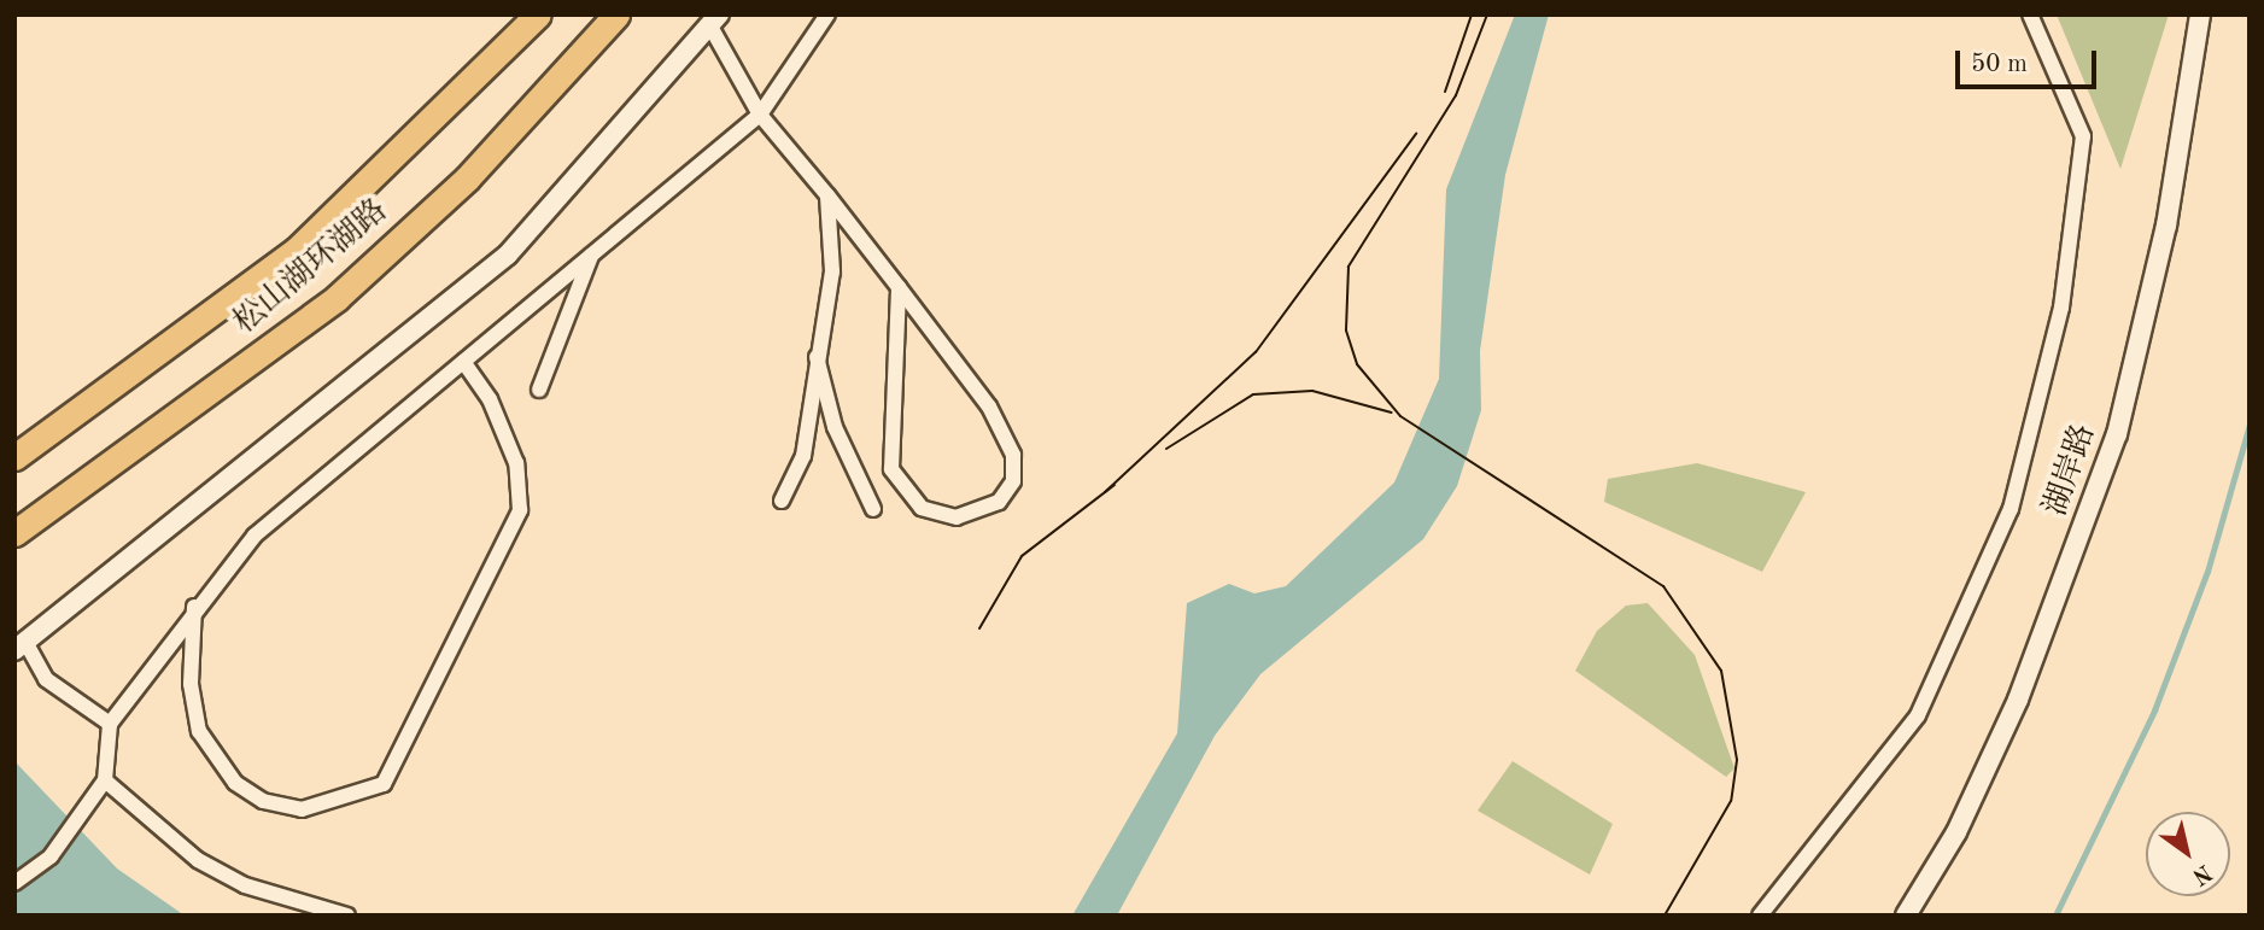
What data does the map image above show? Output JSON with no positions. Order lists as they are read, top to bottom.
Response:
{
  "streets": {
    "main road": ["松山湖环湖路"],
    "street": ["湖岸路"]
  },
  "scale_bar": "50 m",
  "north": "bottom right"
}
